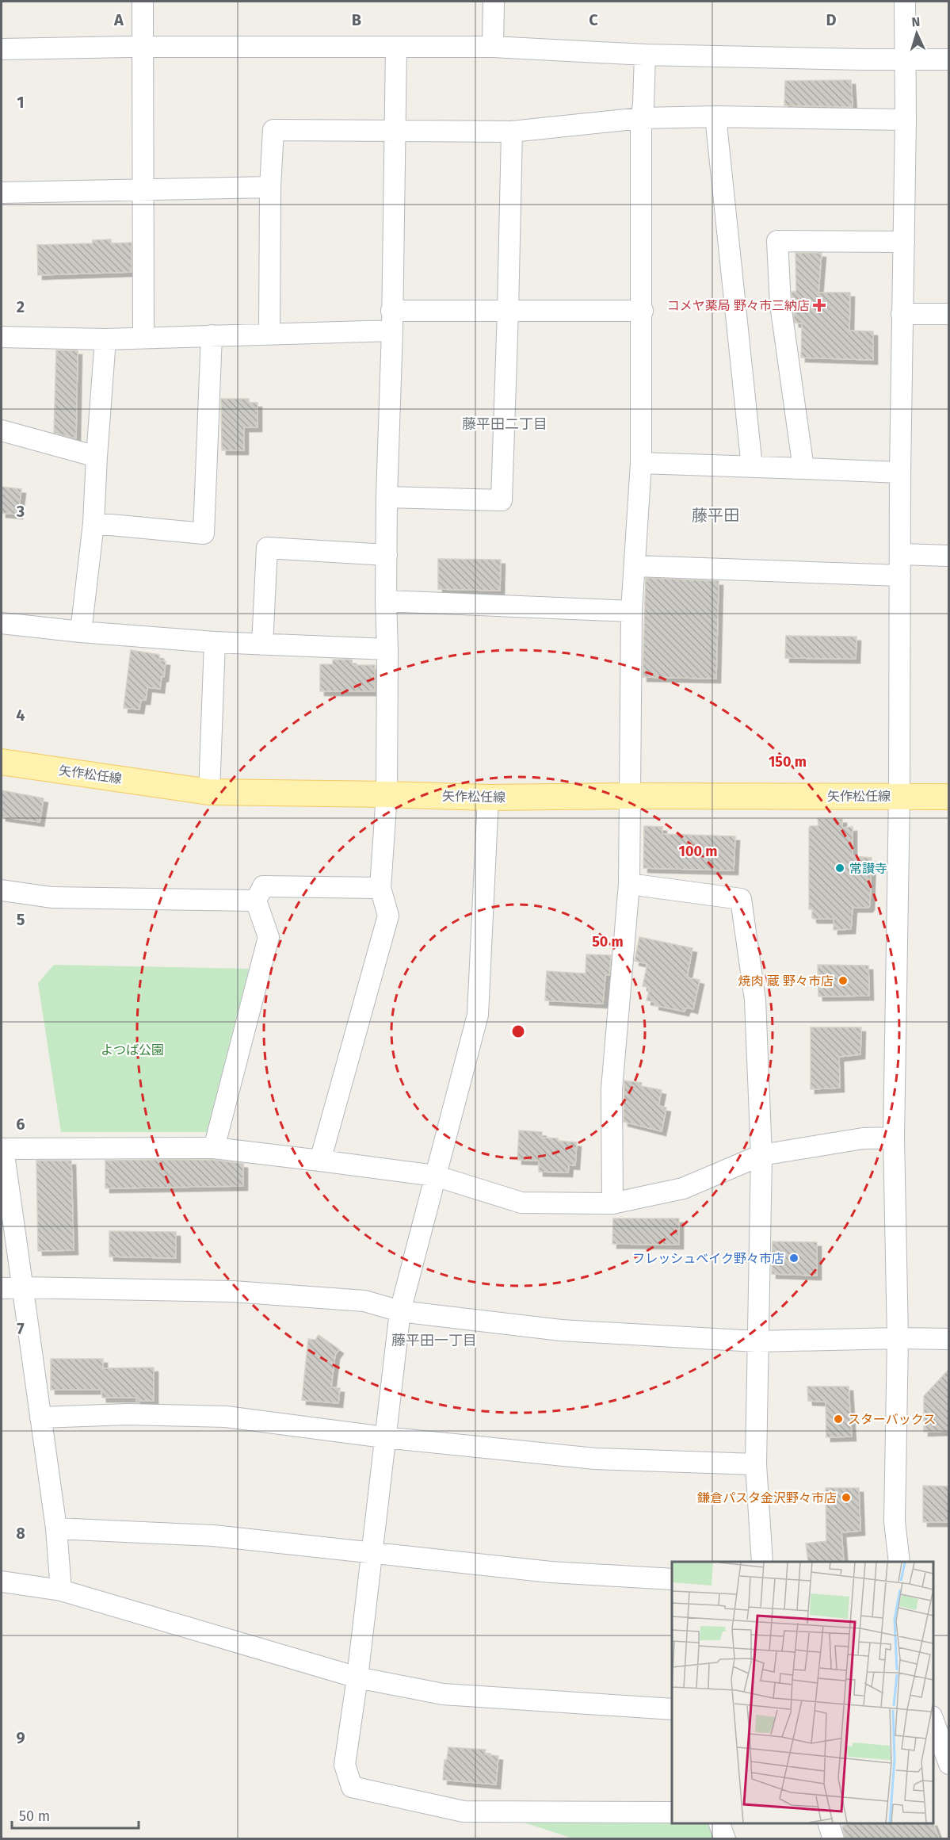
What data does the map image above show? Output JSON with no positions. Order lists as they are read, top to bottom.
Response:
{
  "streets": {
    "main road": ["矢作松任線"]
  },
  "districts": ["藤平田二丁目", "藤平田", "藤平田一丁目"],
  "parks": ["よつば公園"],
  "places": {
    "health": ["コメヤ薬局 野々市三納店"],
    "other": [
      "常讃寺",
      "焼肉 蔵 野々市店",
      "フレッシュベイク野々市店",
      "スターバックス",
      "鎌倉パスタ金沢野々市店"
    ]
  },
  "scale_bar": "50 m",
  "north": "top",
  "grid": {
    "columns": [
      "A",
      "B",
      "C",
      "D"
    ],
    "rows": [
      "1",
      "2",
      "3",
      "4",
      "5",
      "6",
      "7",
      "8",
      "9"
    ]
  },
  "rings": ["150 m", "100 m", "50 m"]
}
